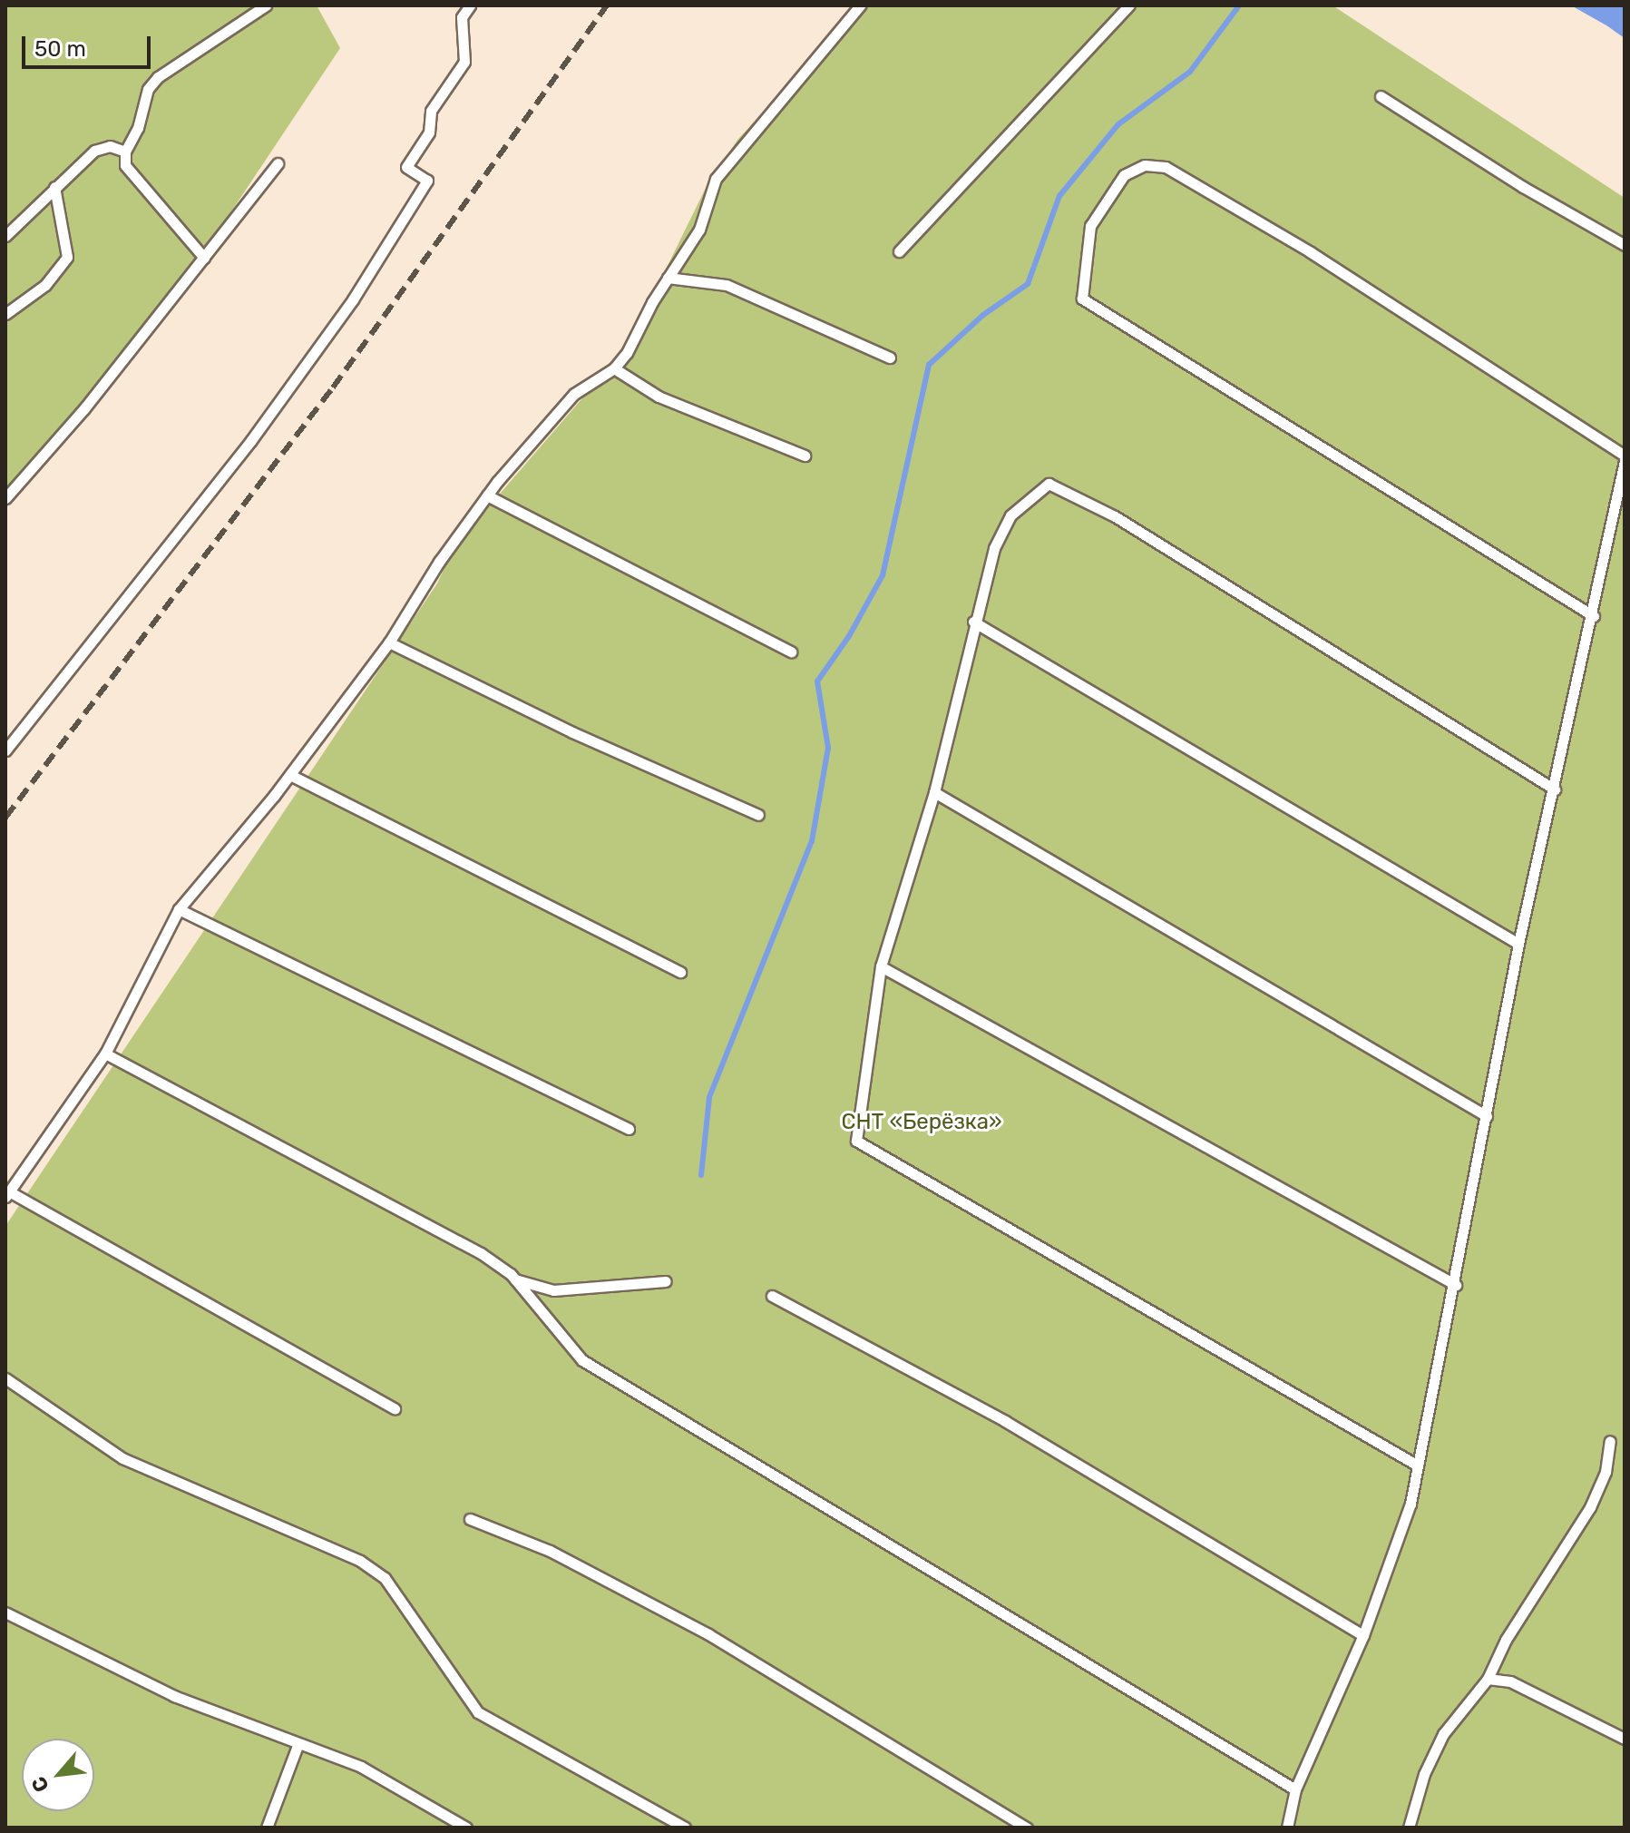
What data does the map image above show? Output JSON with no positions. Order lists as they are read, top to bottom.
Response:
{
  "parks": ["СНТ «Берёзка»"],
  "scale_bar": "50 m",
  "north": "bottom left"
}
